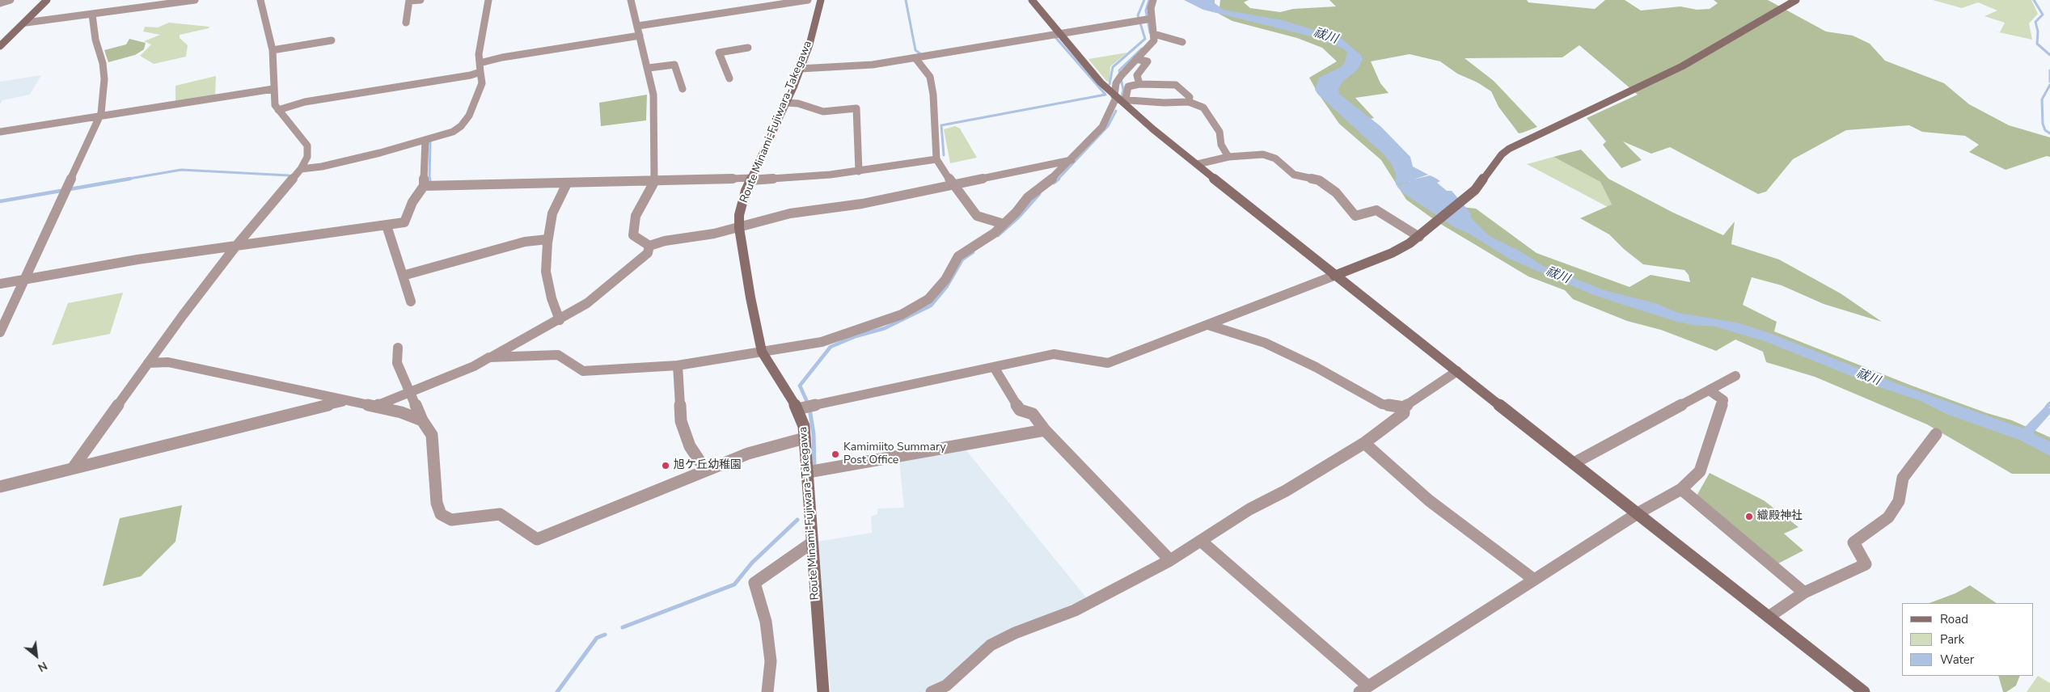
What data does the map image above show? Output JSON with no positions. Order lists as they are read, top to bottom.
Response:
{
  "streets": {
    "street": ["Route Minami-Fujiwara-Takegawa"]
  },
  "water": ["祓川"],
  "places": ["Kamimiito Summary Post Office", "旭ケ丘幼稚園", "織殿神社"],
  "legend": ["Road", "Park", "Water"],
  "north": "bottom right"
}
